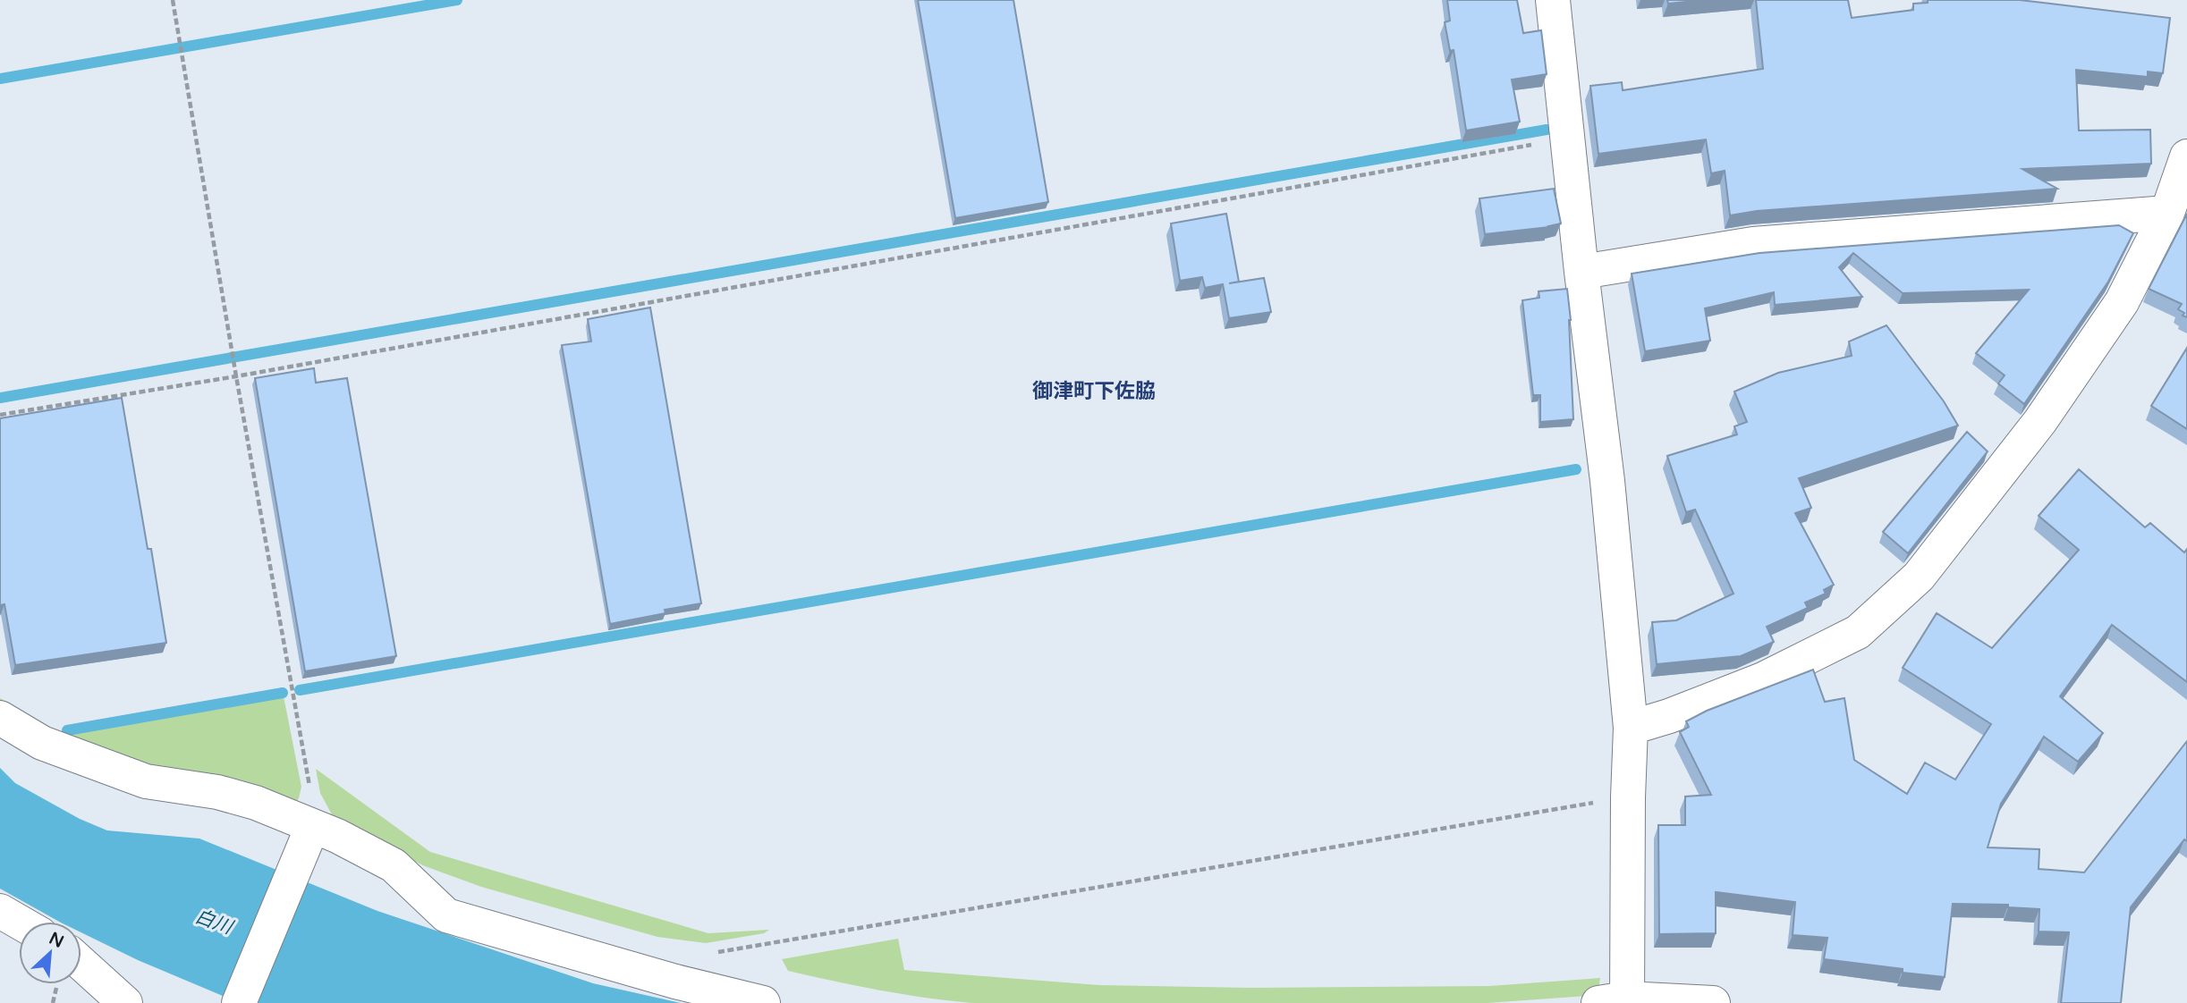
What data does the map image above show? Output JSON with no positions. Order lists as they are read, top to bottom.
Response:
{
  "districts": ["御津町下佐脇"],
  "water": ["白川"],
  "north": "top right"
}
